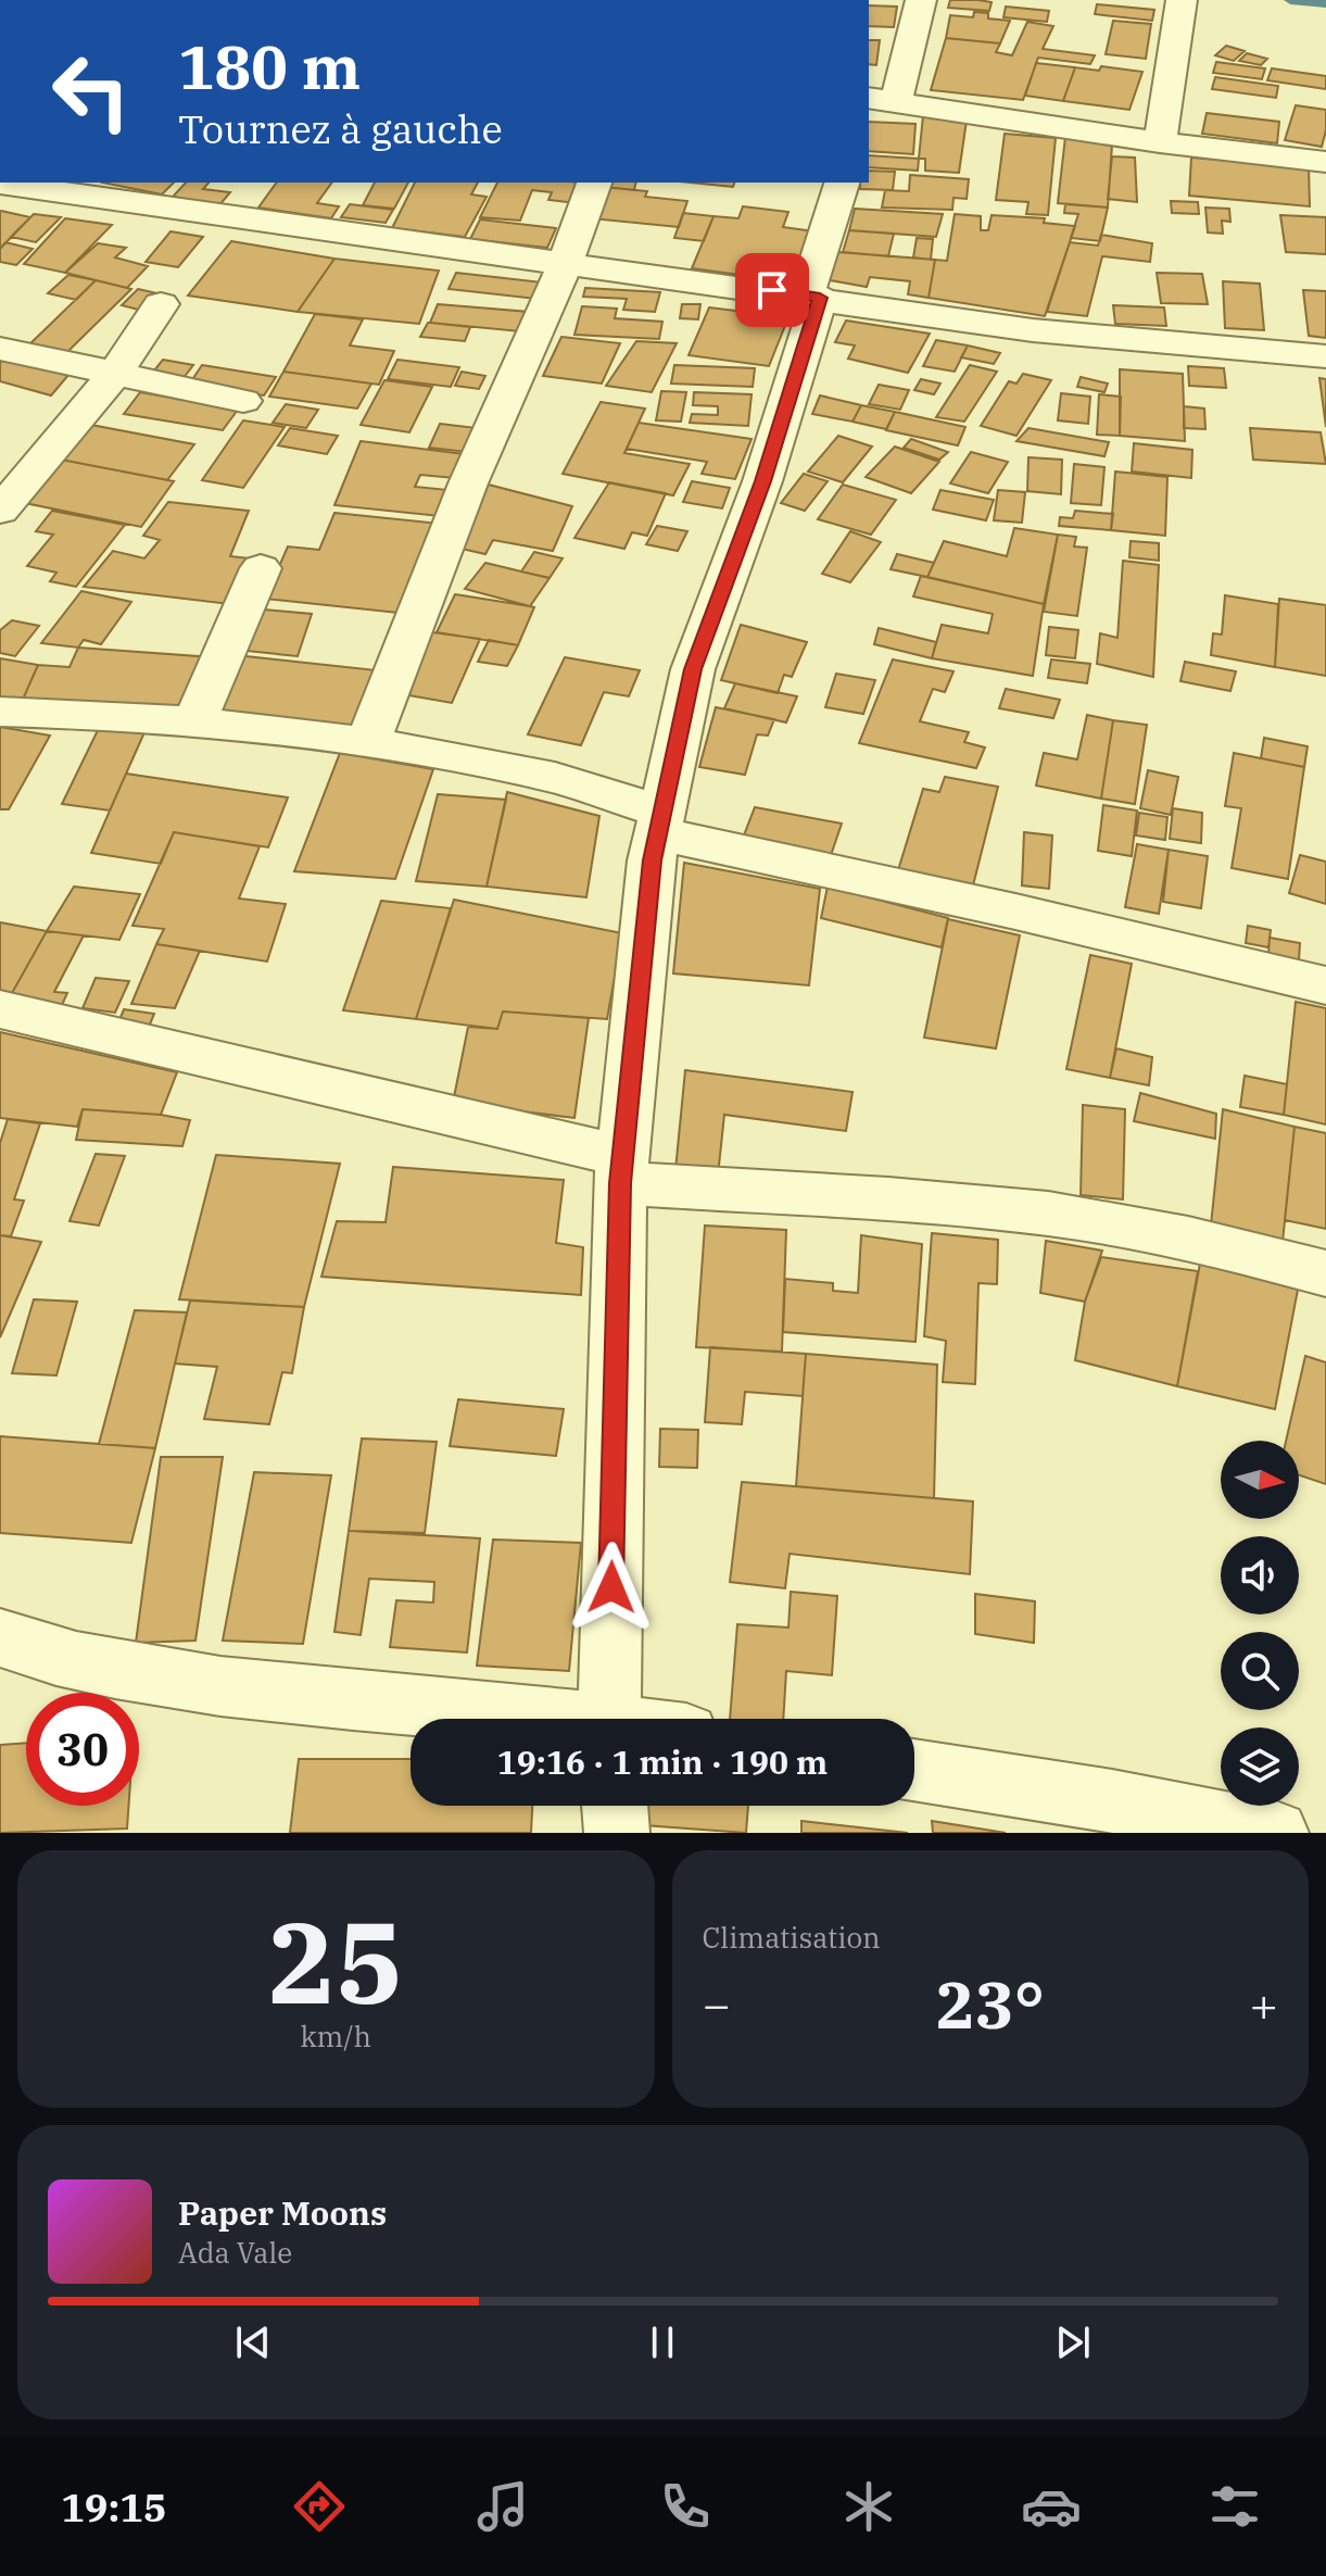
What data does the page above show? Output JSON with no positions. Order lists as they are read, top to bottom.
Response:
{
  "north": "right",
  "page": {
    "turn": ["180 m", "Tournez à gauche"],
    "limit": "30",
    "trip": "19:16 · 1 min · 190 m",
    "tile": [
      ["25", "km/h"],
      "Climatisation"
    ],
    "heat": ["−", "23°", "+"],
    "song": ["Paper Moons", "Ada Vale"],
    "tabs": "19:15"
  }
}
